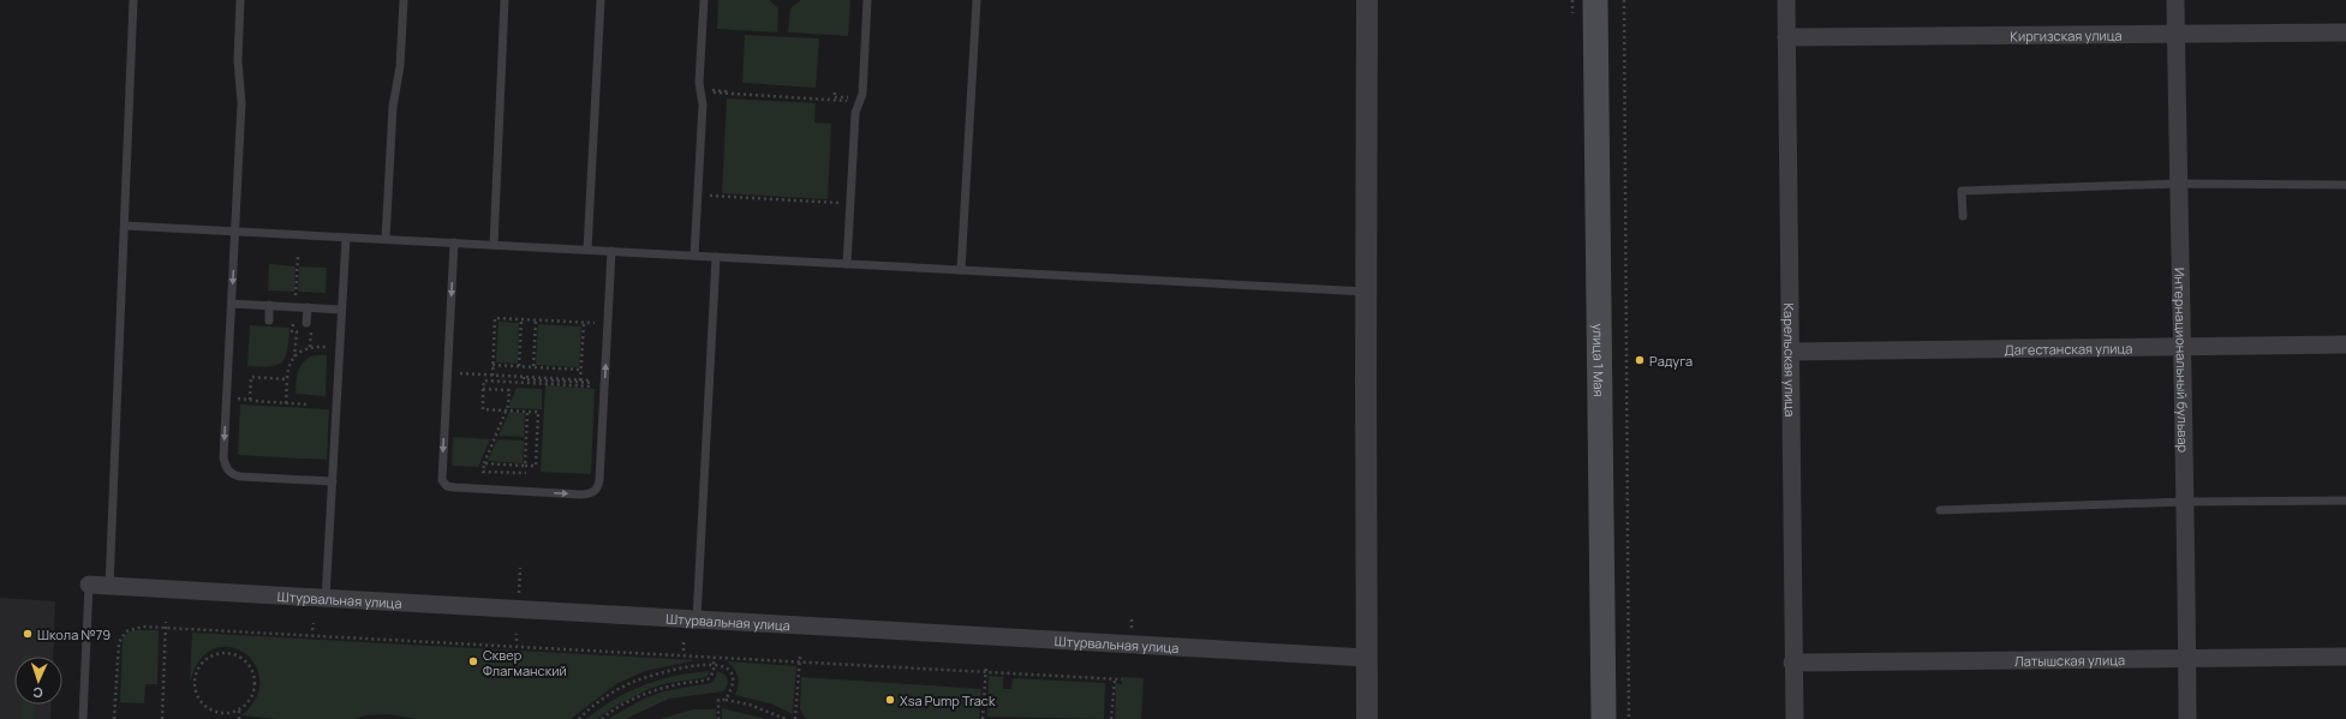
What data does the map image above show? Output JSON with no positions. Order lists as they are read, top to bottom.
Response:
{
  "streets": {
    "main road": ["улица 1 Мая"],
    "street": [
      "Киргизская улица",
      "Дагестанская улица",
      "Карельская улица",
      "Интернациональный бульвар",
      "Штурвальная улица",
      "Латышская улица"
    ]
  },
  "crossings": [
    ["Киргизская улица", "Карельская улица"],
    ["Киргизская улица", "Интернациональный бульвар"],
    ["Дагестанская улица", "Карельская улица"],
    ["Дагестанская улица", "Интернациональный бульвар"],
    ["Карельская улица", "Латышская улица"],
    ["Интернациональный бульвар", "Латышская улица"]
  ],
  "places": [
    "Радуга",
    "Школа №79",
    "Сквер Флагманский",
    "Xsa Pump Track"
  ],
  "north": "bottom"
}
